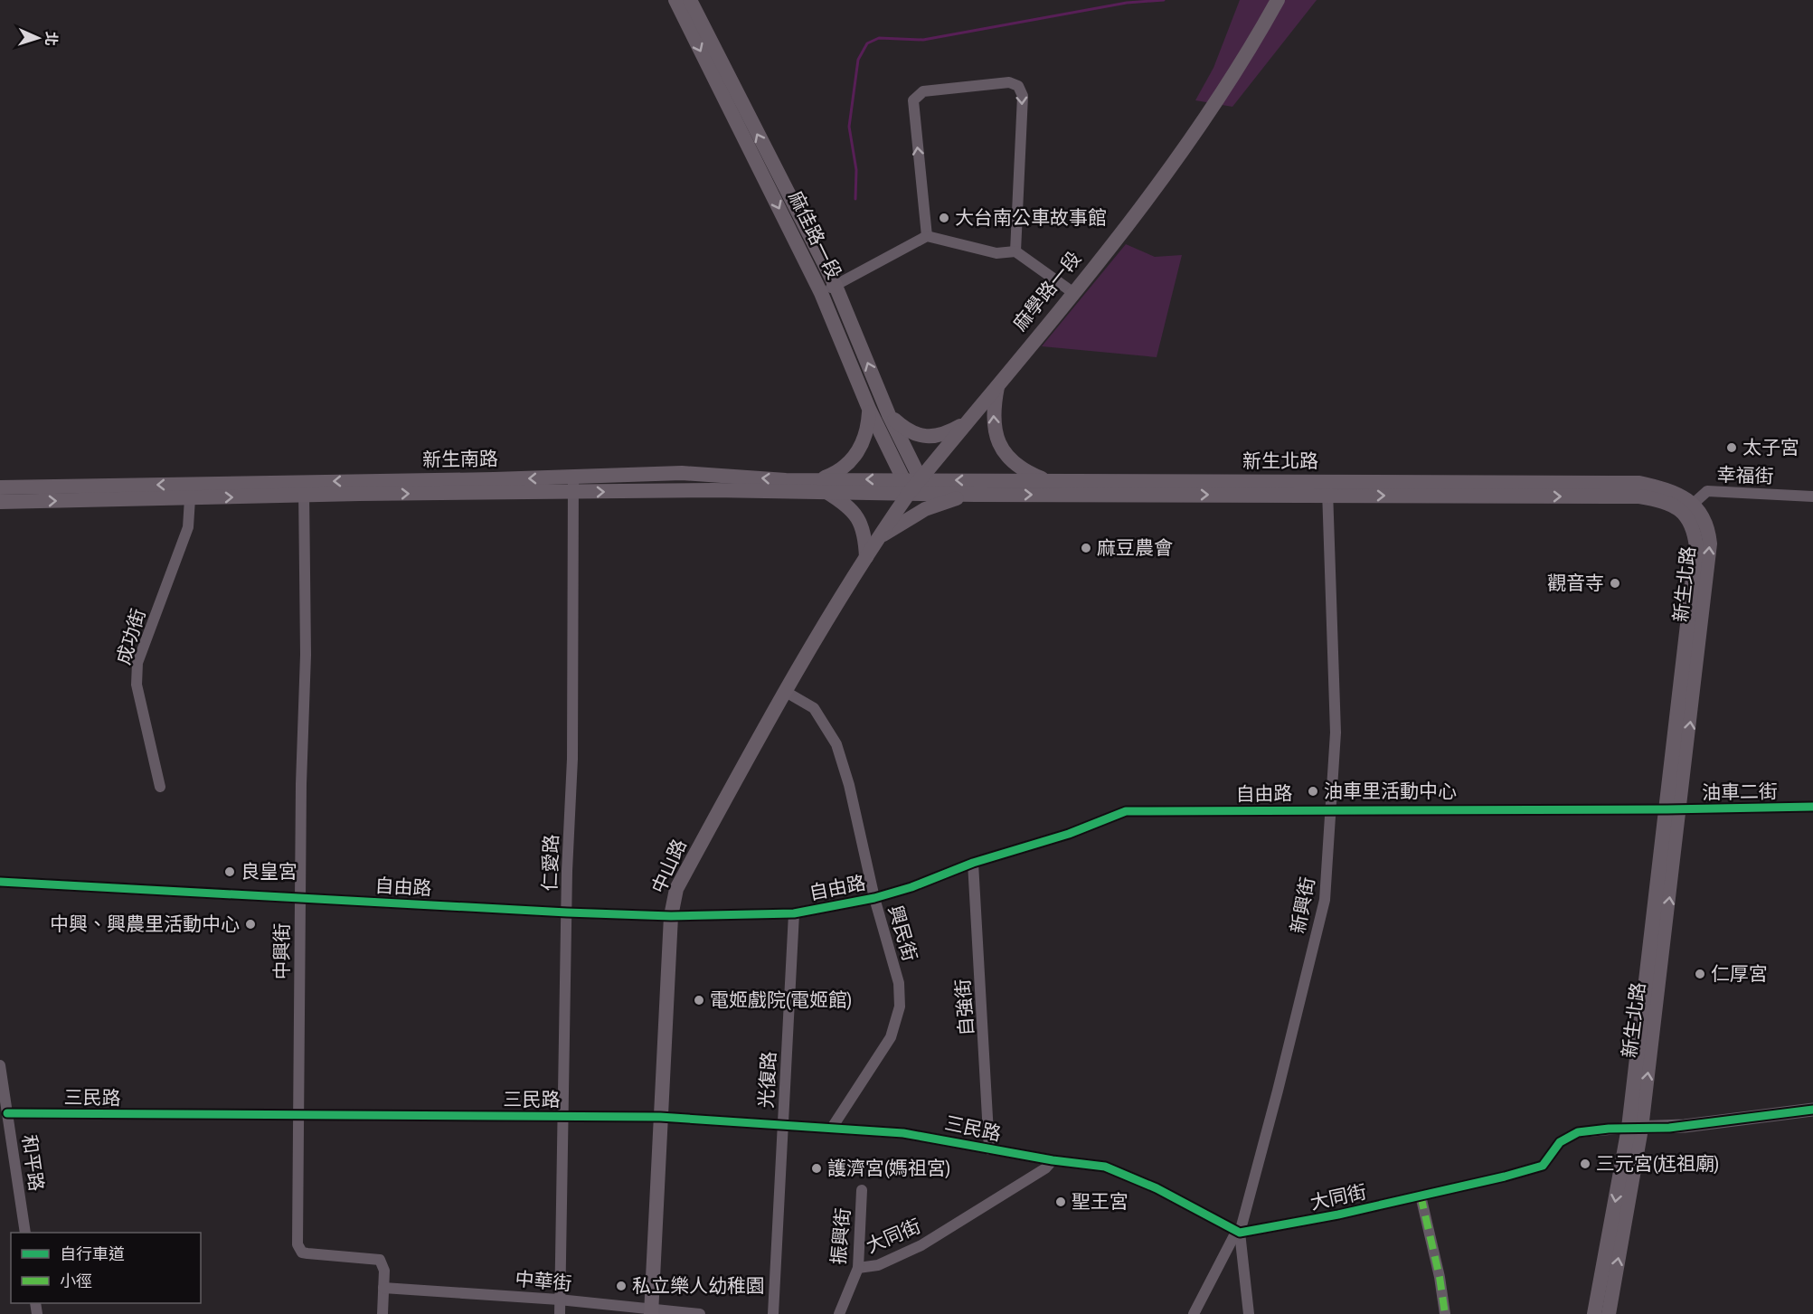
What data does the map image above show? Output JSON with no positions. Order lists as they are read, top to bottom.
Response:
{
  "streets": {
    "main road": [
      "麻佳路一段",
      "麻學路一段",
      "新生南路",
      "新生北路",
      "中山路"
    ],
    "street": [
      "幸福街",
      "成功街",
      "油車二街",
      "自由路",
      "仁愛路",
      "新興街",
      "興民街",
      "中興街",
      "自強街",
      "光復路",
      "三民路",
      "和平路",
      "大同街",
      "振興街",
      "中華街"
    ]
  },
  "crossings": [
    ["麻佳路一段", "麻學路一段"],
    ["麻佳路一段", "新生南路"],
    ["麻佳路一段", "新生北路"],
    ["麻佳路一段", "中山路"],
    ["麻學路一段", "新生南路"],
    ["麻學路一段", "新生北路"],
    ["新生南路", "新生北路"],
    ["新生南路", "成功街"],
    ["新生南路", "仁愛路"],
    ["新生南路", "中山路"],
    ["新生南路", "中興街"],
    ["新生北路", "幸福街"],
    ["新生北路", "油車二街"],
    ["新生北路", "自由路"],
    ["新生北路", "中山路"],
    ["新生北路", "新興街"],
    ["新生北路", "大同街"],
    ["油車二街", "自由路"],
    ["自由路", "仁愛路"],
    ["自由路", "中山路"],
    ["自由路", "新興街"],
    ["自由路", "興民街"],
    ["自由路", "中興街"],
    ["自由路", "自強街"],
    ["自由路", "光復路"],
    ["仁愛路", "三民路"],
    ["仁愛路", "中華街"],
    ["中山路", "興民街"],
    ["中山路", "三民路"],
    ["中山路", "中華街"],
    ["新興街", "大同街"],
    ["興民街", "三民路"],
    ["中興街", "三民路"],
    ["中興街", "中華街"],
    ["自強街", "三民路"],
    ["光復路", "三民路"],
    ["三民路", "和平路"],
    ["三民路", "大同街"],
    ["大同街", "振興街"]
  ],
  "places": [
    "大台南公車故事館",
    "太子宮",
    "麻豆農會",
    "觀音寺",
    "油車里活動中心",
    "良皇宮",
    "中興、興農里活動中心",
    "仁厚宮",
    "電姬戲院(電姬館)",
    "三元宮(尪祖廟)",
    "護濟宮(媽祖宮)",
    "聖王宮",
    "私立樂人幼稚園"
  ],
  "legend": ["自行車道", "小徑"],
  "north": "right"
}
